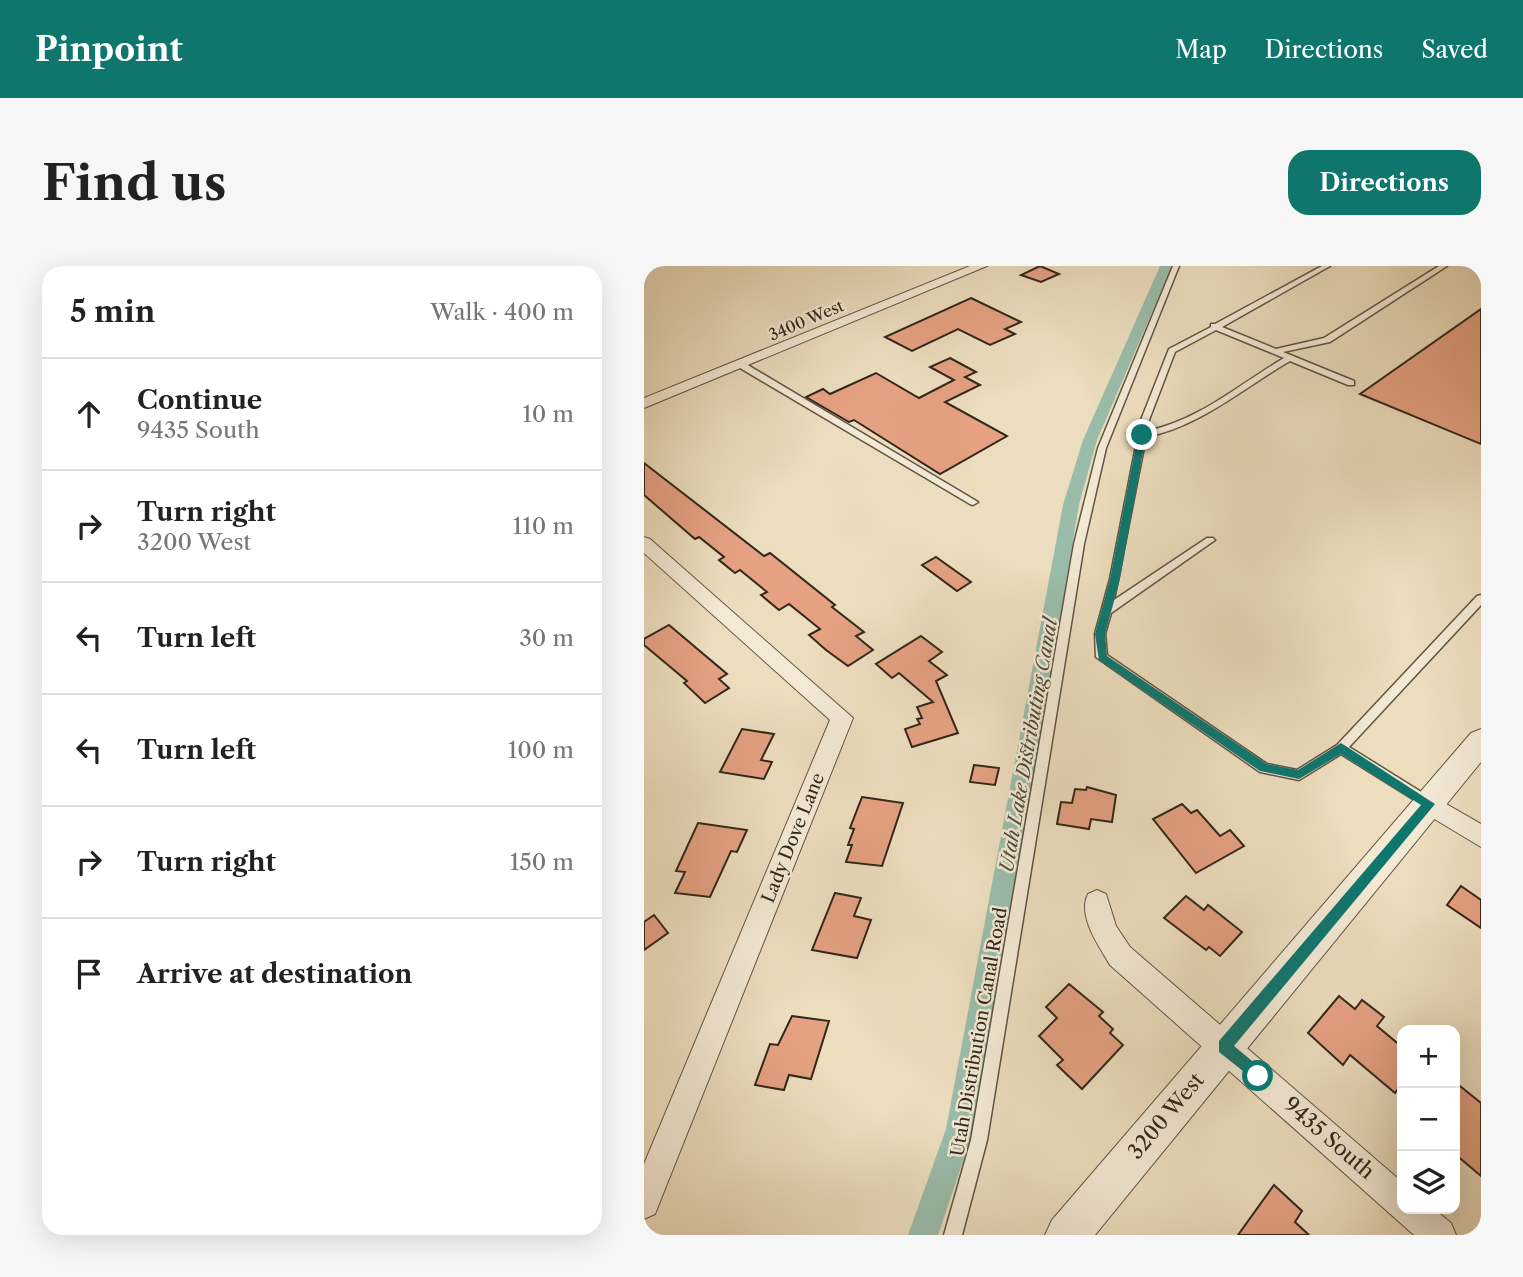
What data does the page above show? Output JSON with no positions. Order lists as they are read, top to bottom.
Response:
{
  "streets": {
    "street": [
      "3400 West",
      "Lady Dove Lane",
      "3200 West",
      "9435 South"
    ],
    "lane": ["Utah Distribution Canal Road"]
  },
  "crossings": [
    ["3200 West", "9435 South"]
  ],
  "water": ["Utah Lake Distributing Canal"],
  "page": {
    "header": "Pinpoint",
    "nav": ["Map", "Directions", "Saved"],
    "buttons": "Directions",
    "title": "Find us",
    "heading": ["5 min", "Walk · 400 m"],
    "list": [
      ["Continue", "9435 South", "10 m"],
      ["Turn right", "3200 West", "110 m"],
      ["Turn left", "30 m"],
      ["Turn left", "100 m"],
      ["Turn right", "150 m"],
      "Arrive at destination"
    ],
    "map_buttons": ["+", "−"]
  }
}
